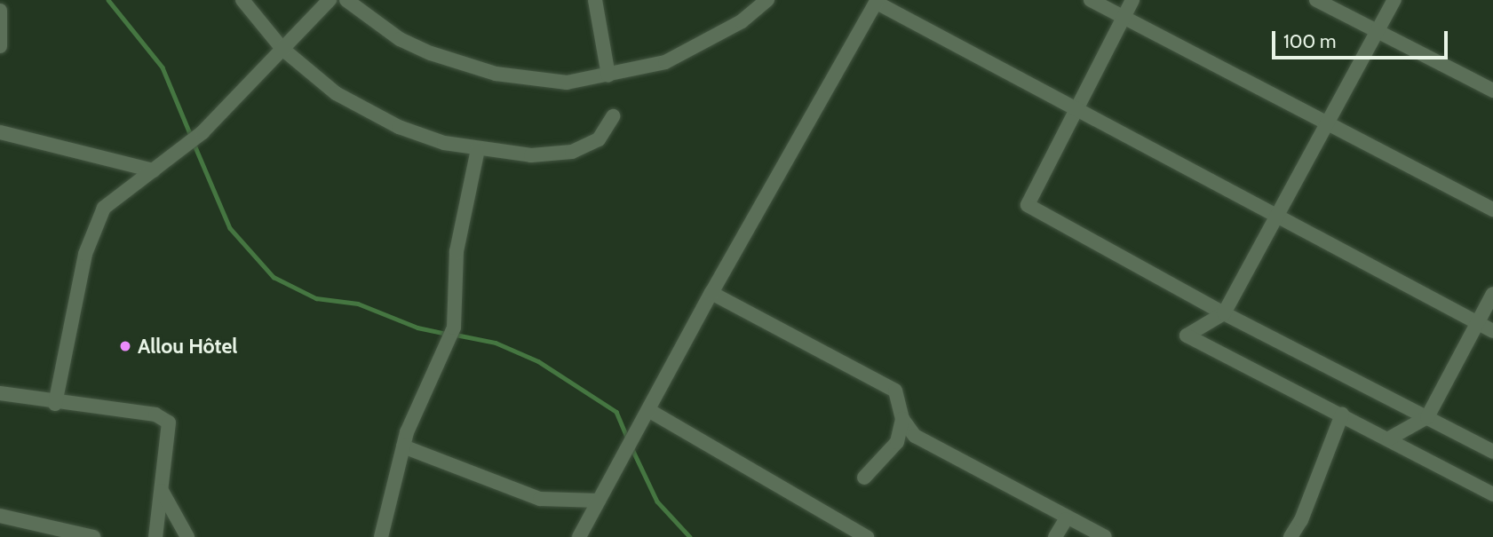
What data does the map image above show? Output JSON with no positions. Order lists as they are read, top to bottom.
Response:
{
  "places": ["Allou Hôtel"],
  "scale_bar": "100 m"
}
